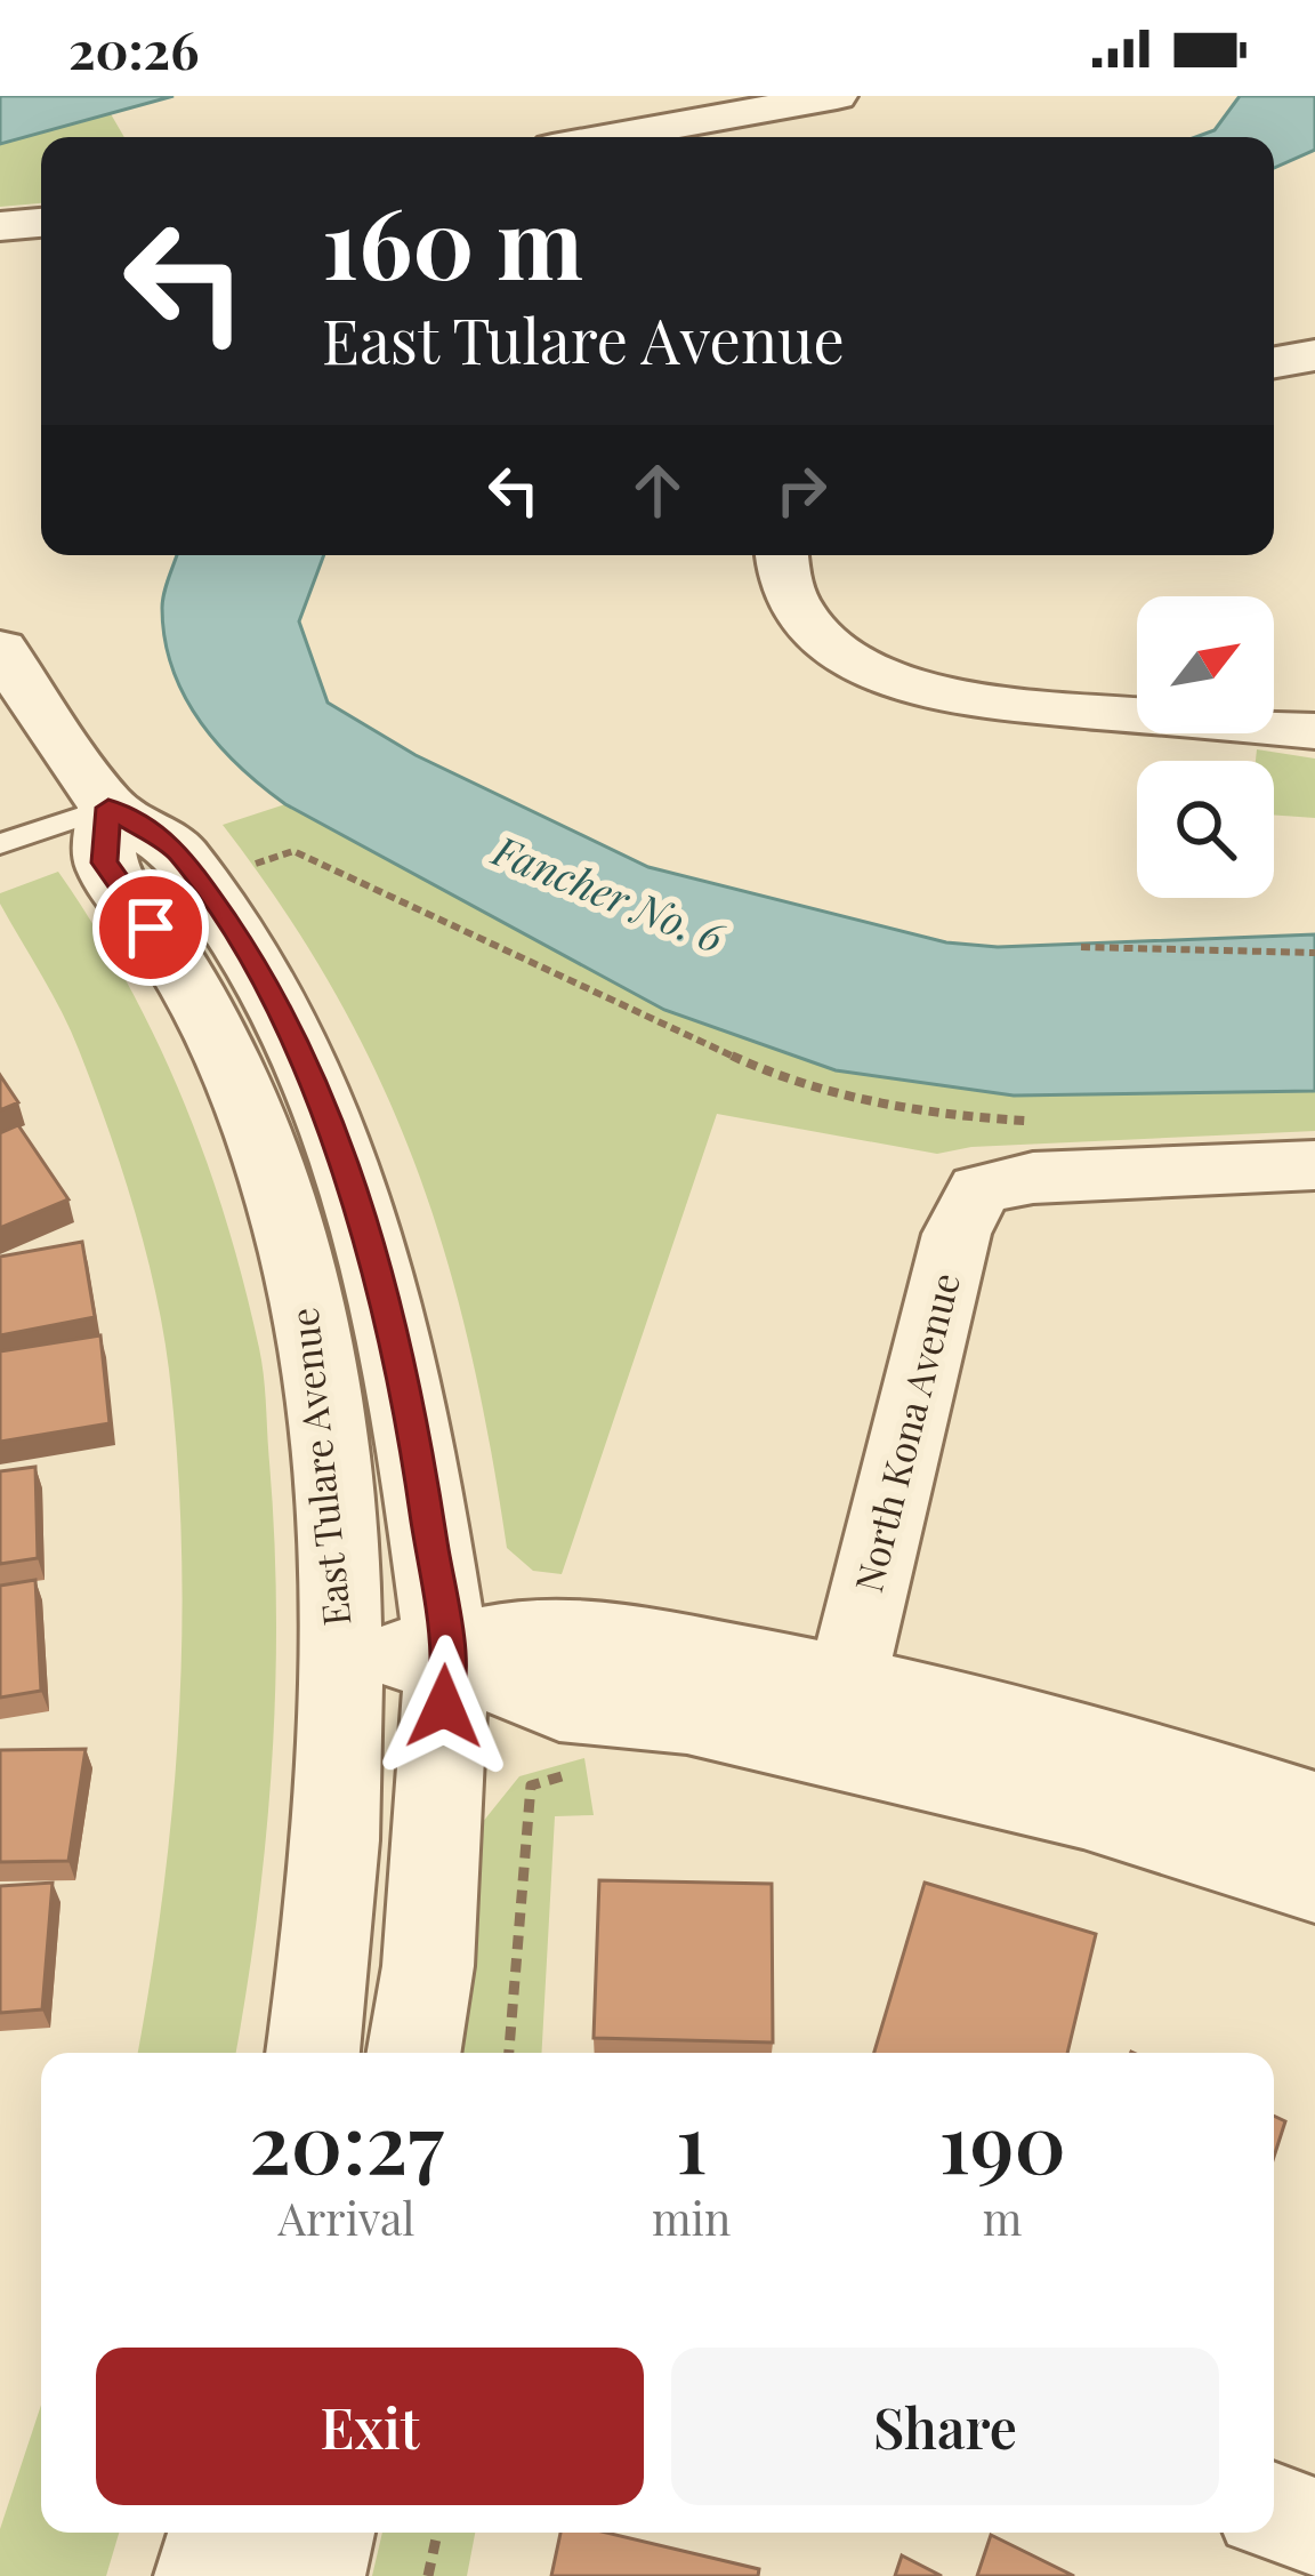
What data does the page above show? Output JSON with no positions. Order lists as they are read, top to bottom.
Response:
{
  "streets": {
    "street": ["North Kona Avenue", "East Tulare Avenue"]
  },
  "crossings": [
    ["North Kona Avenue", "East Tulare Avenue"]
  ],
  "water": ["Fancher No. 6"],
  "north": "top right",
  "page": {
    "status": "20:26",
    "turn": ["160 m", "East Tulare Avenue"],
    "eta": [
      "20:27",
      "Arrival",
      "1",
      "min",
      "190",
      "m"
    ],
    "buttons": ["Exit", "Share"]
  }
}
